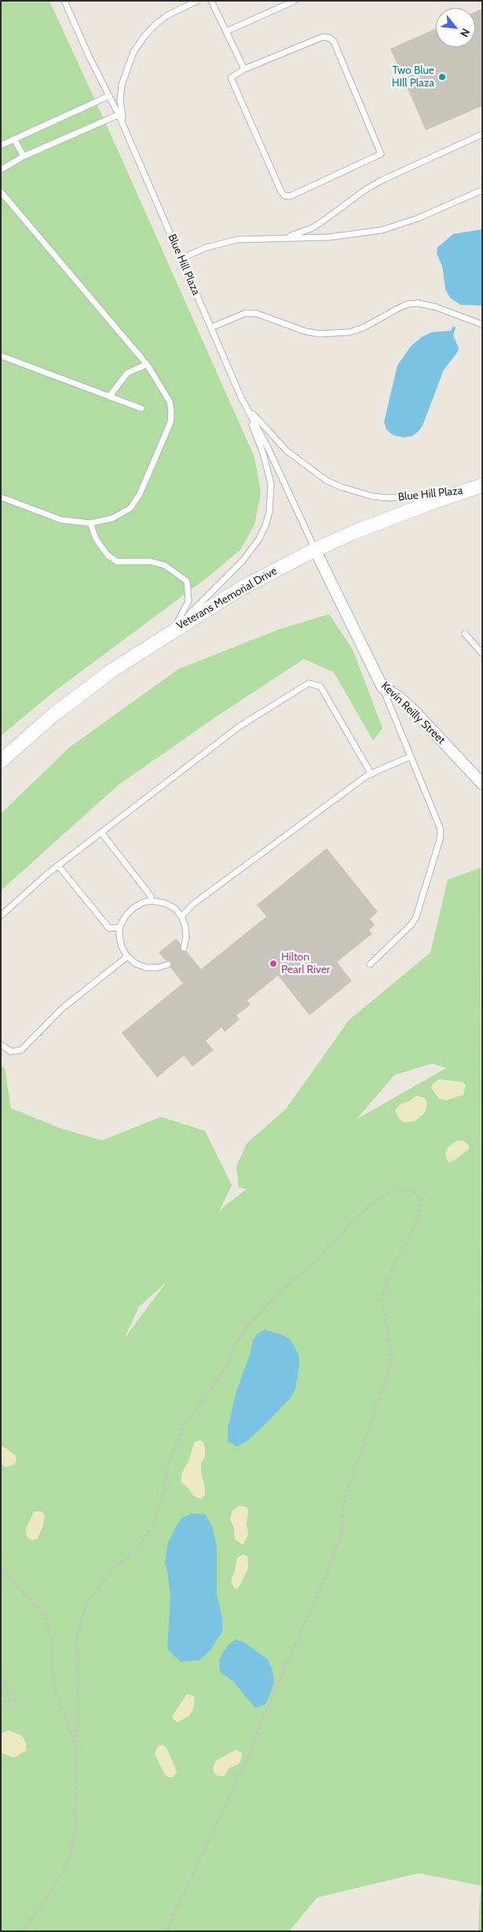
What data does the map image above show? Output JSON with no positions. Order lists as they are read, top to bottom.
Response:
{
  "streets": {
    "street": ["Veterans Memorial Drive", "Kevin Reilly Street"],
    "lane": ["Blue Hill Plaza"]
  },
  "crossings": [
    ["Blue Hill Plaza", "Veterans Memorial Drive"],
    ["Blue Hill Plaza", "Kevin Reilly Street"],
    ["Veterans Memorial Drive", "Kevin Reilly Street"]
  ],
  "places": ["Two Blue HIll Plaza", "Hilton Pearl River"],
  "north": "bottom right"
}
